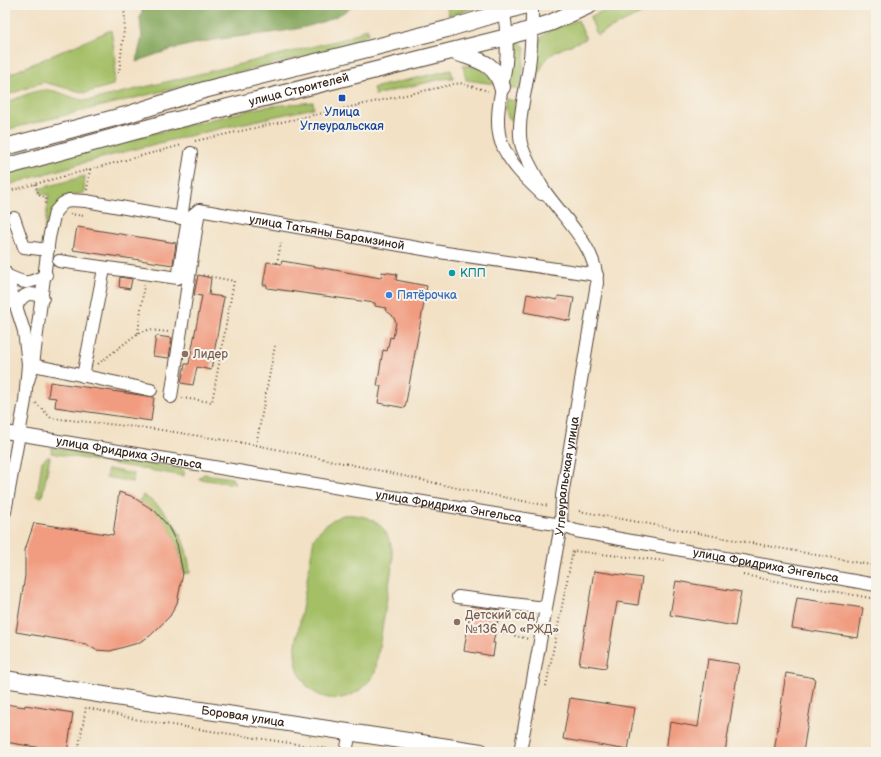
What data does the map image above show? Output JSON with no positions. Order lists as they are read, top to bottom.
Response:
{
  "streets": {
    "main road": ["улица Строителей", "Боровая улица"],
    "street": ["улица Татьяны Барамзиной", "улица Фридриха Энгельса", "Углеуральская улица"]
  },
  "crossings": [
    ["улица Татьяны Барамзиной", "Углеуральская улица"],
    ["улица Фридриха Энгельса", "Углеуральская улица"]
  ],
  "places": {
    "transit": ["Улица Углеуральская"],
    "other": [
      "КПП",
      "Пятёрочка",
      "Лидер",
      "Детский сад №136 АО «РЖД»"
    ]
  }
}
